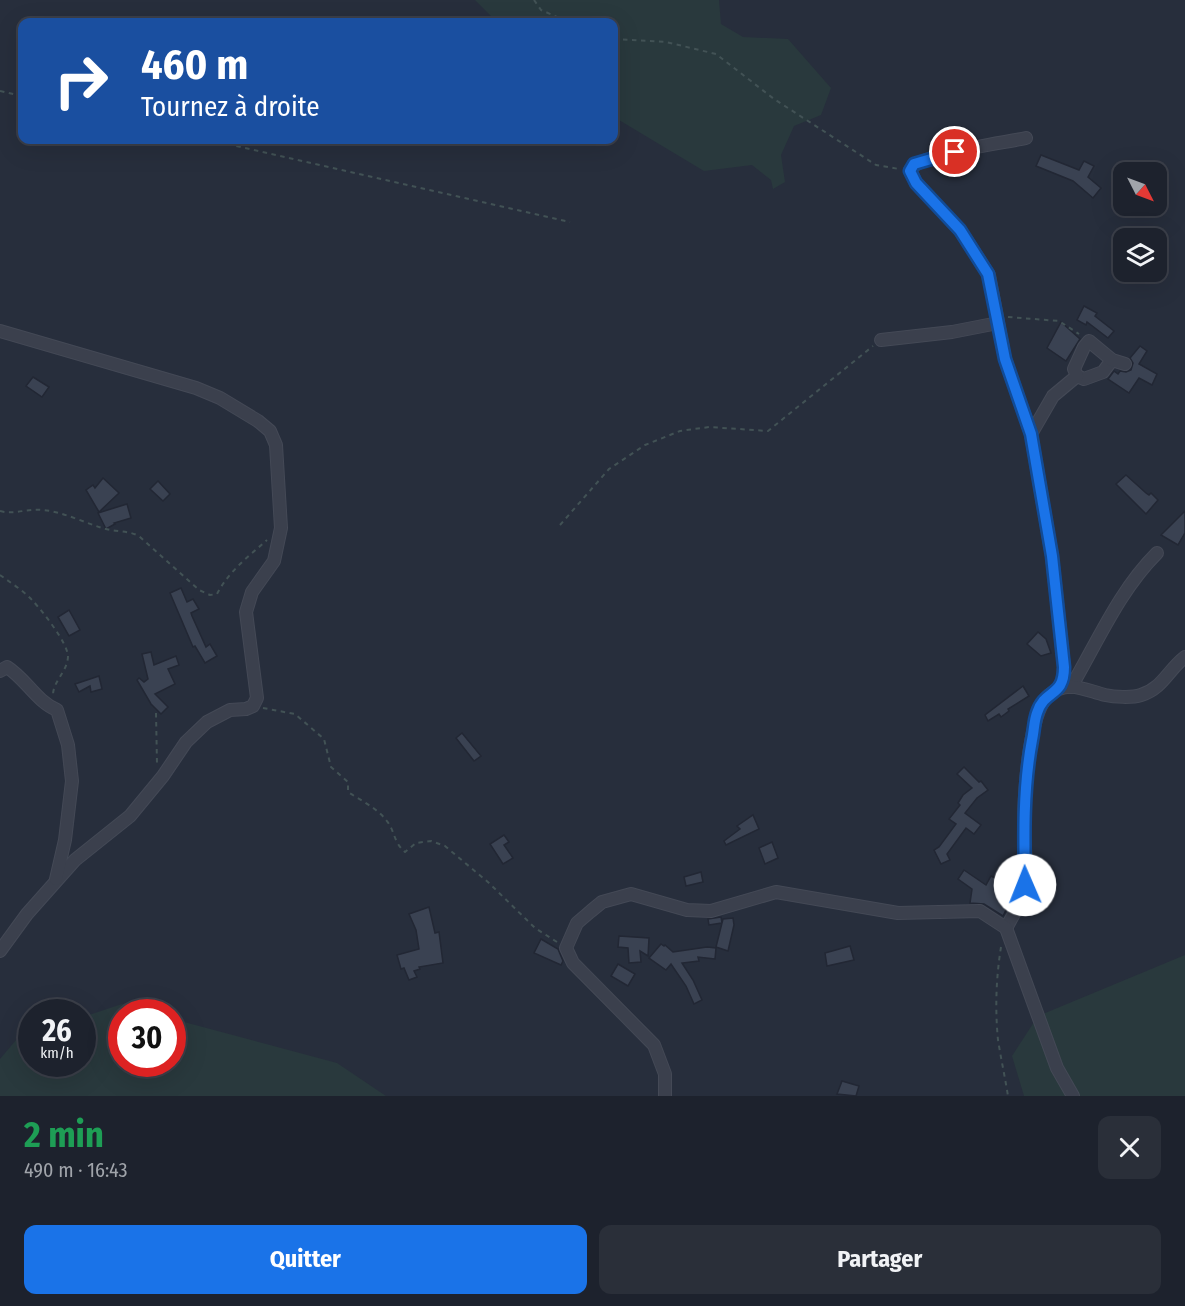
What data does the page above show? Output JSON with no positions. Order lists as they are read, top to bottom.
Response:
{
  "north": "bottom right",
  "page": {
    "turn": ["460 m", "Tournez à droite"],
    "speed": "26 km/h",
    "limit": "30",
    "heading": ["2 min", "490 m · 16:43"],
    "buttons": ["Quitter", "Partager"]
  }
}
